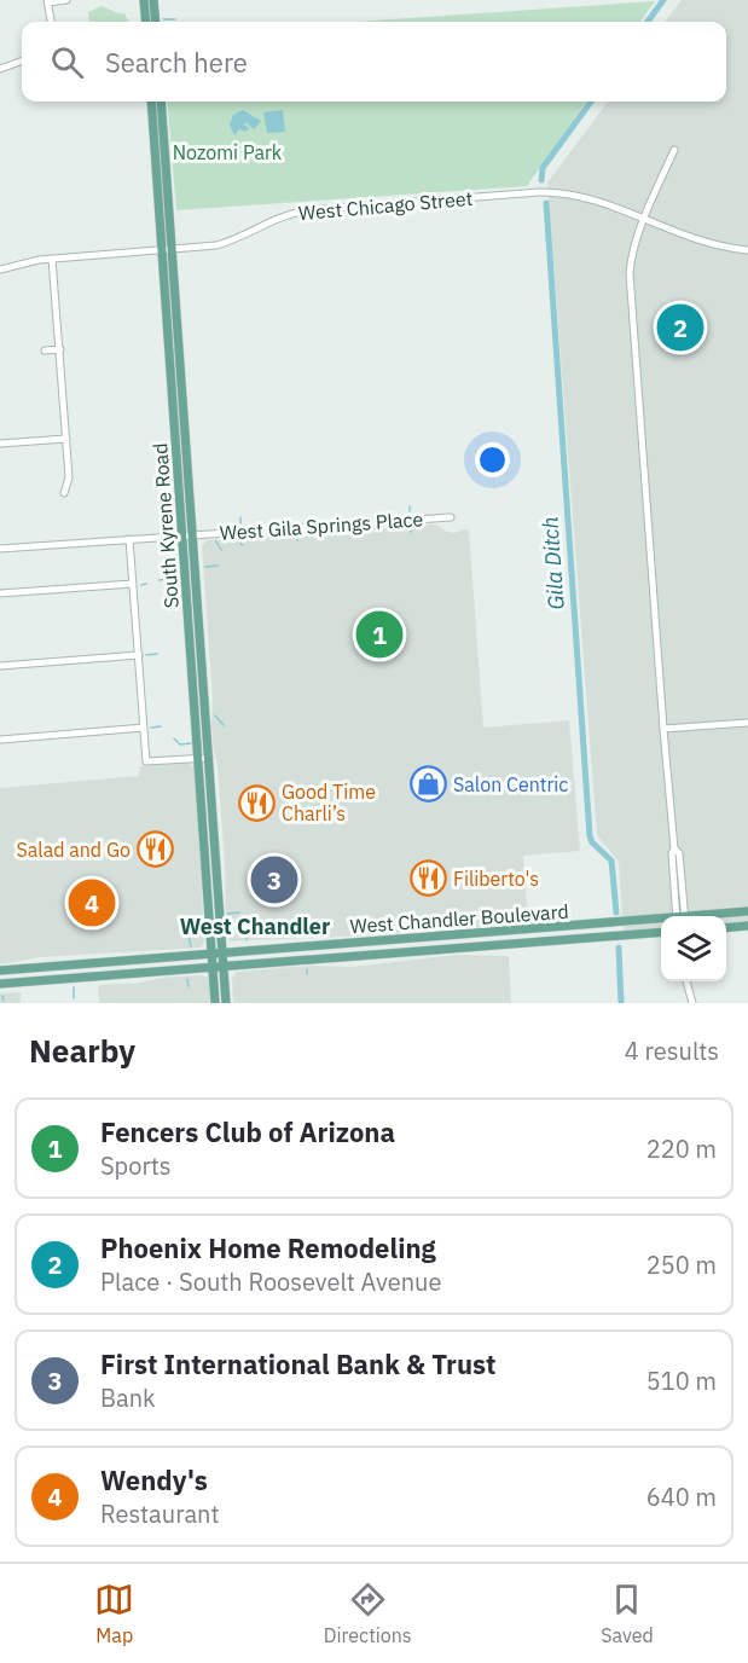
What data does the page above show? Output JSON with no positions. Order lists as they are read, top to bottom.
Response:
{
  "streets": {
    "main road": ["South Kyrene Road", "West Chandler Boulevard"],
    "street": ["West Chicago Street", "West Gila Springs Place"]
  },
  "crossings": [
    ["West Chicago Street", "South Kyrene Road"],
    ["South Kyrene Road", "West Gila Springs Place"],
    ["South Kyrene Road", "West Chandler Boulevard"]
  ],
  "districts": ["West Chandler"],
  "water": ["Gila Ditch"],
  "parks": ["Nozomi Park"],
  "places": {
    "shop": ["Salon Centric"],
    "restaurant": ["Good Time Charli’s", "Salad and Go", "Filiberto's"]
  },
  "page": {
    "search": "Search here",
    "pins": [
      "2",
      "1",
      "3",
      "4"
    ],
    "heading": ["Nearby", "4 results"],
    "list": [
      {
        "mark": "1",
        "name": "Fencers Club of Arizona",
        "note": "Sports",
        "value": "220 m"
      },
      {
        "mark": "2",
        "name": "Phoenix Home Remodeling",
        "note": "Place · South Roosevelt Avenue",
        "value": "250 m"
      },
      {
        "mark": "3",
        "name": "First International Bank & Trust",
        "note": "Bank",
        "value": "510 m"
      },
      {
        "mark": "4",
        "name": "Wendy's",
        "note": "Restaurant",
        "value": "640 m"
      }
    ],
    "nav": ["Map", "Directions", "Saved"]
  }
}
